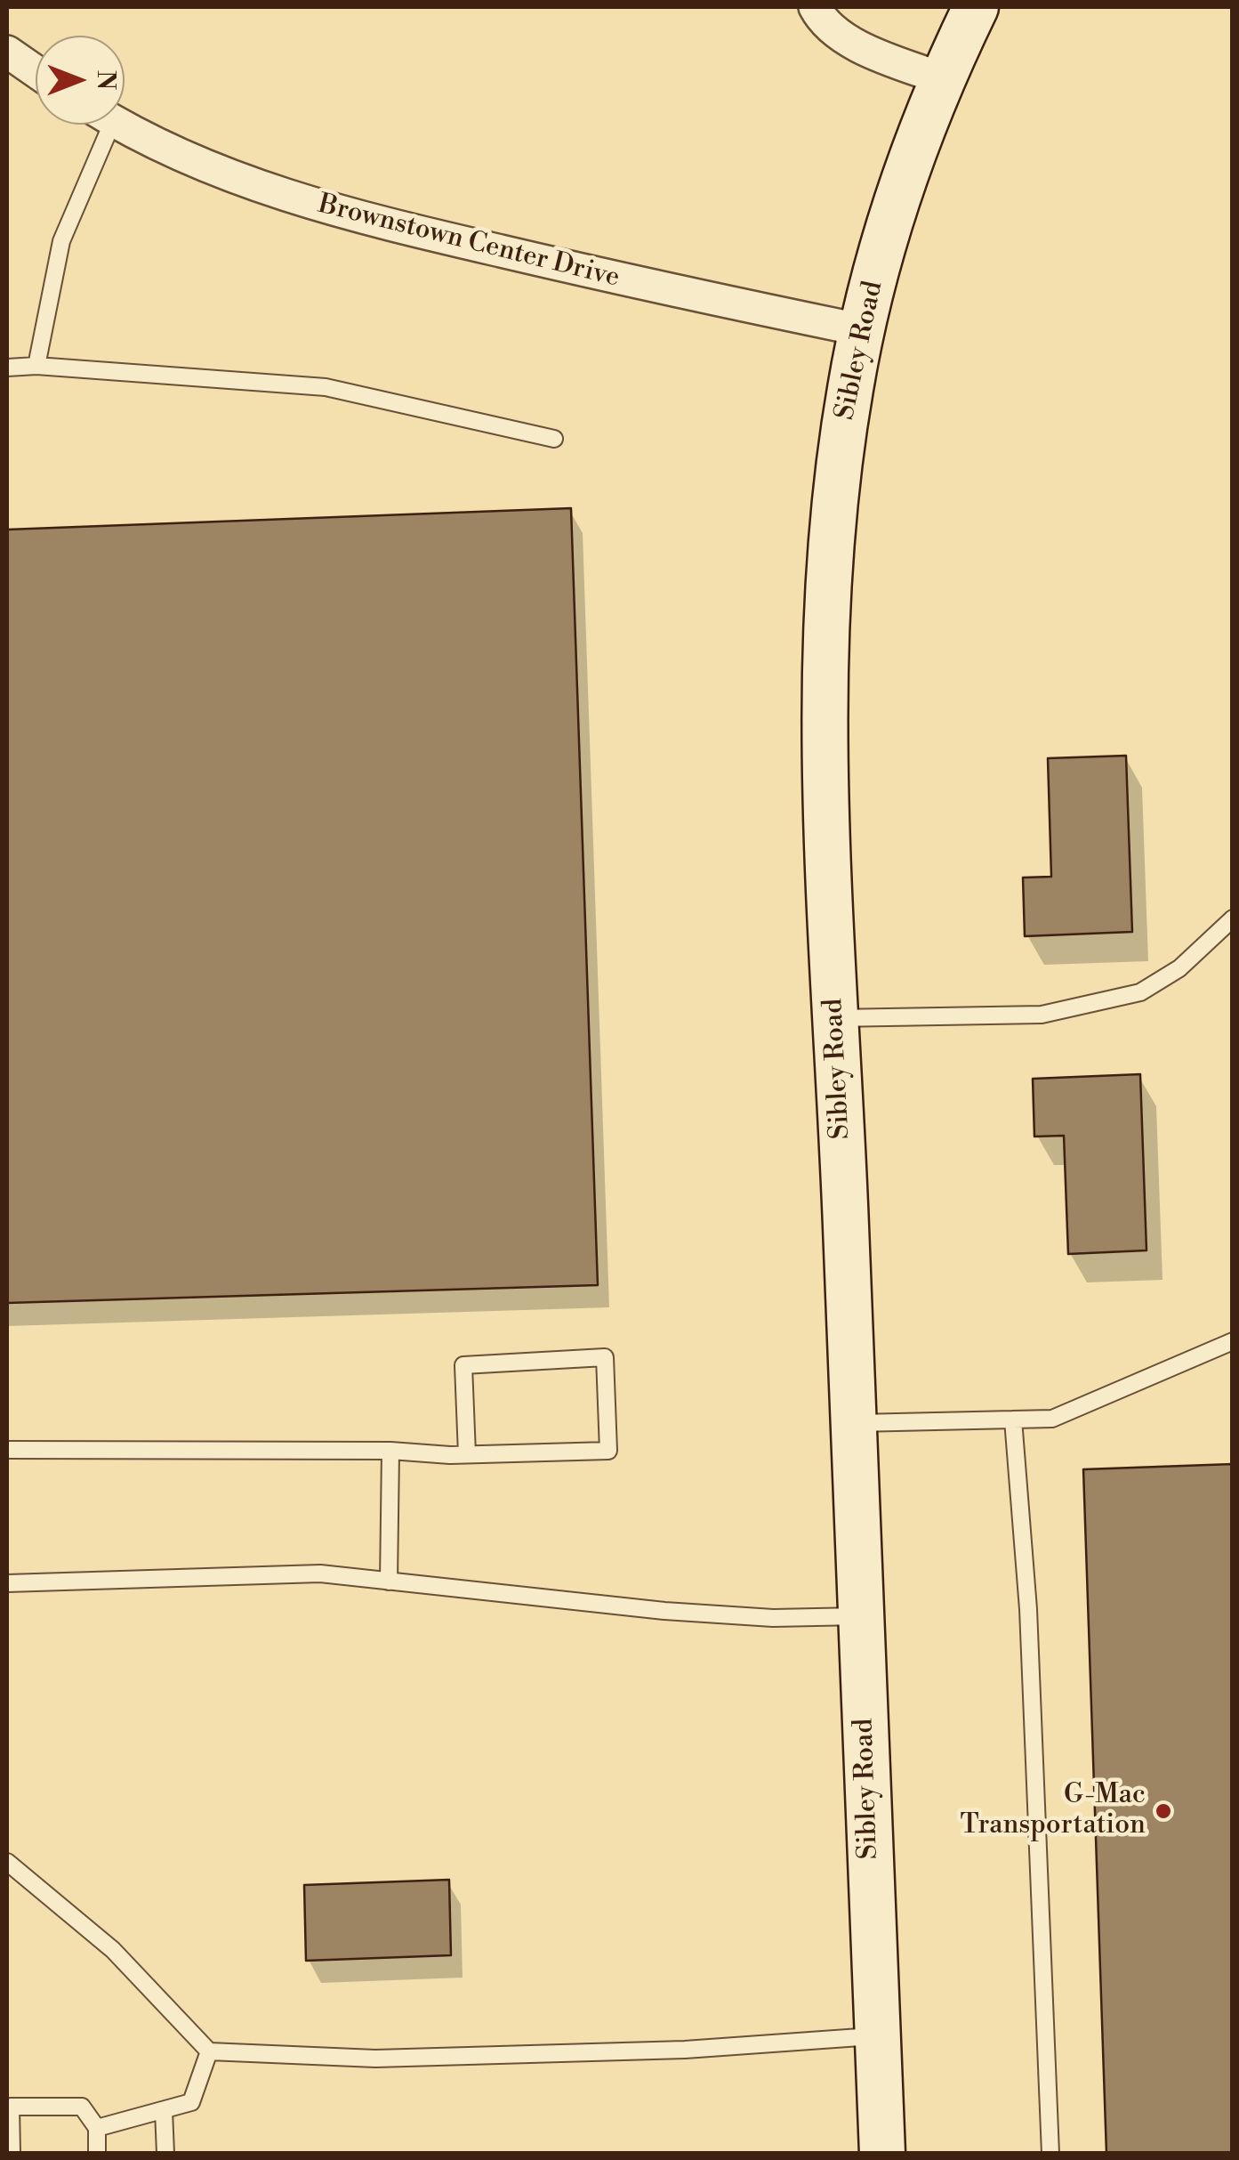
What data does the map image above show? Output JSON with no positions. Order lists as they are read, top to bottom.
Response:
{
  "streets": {
    "main road": ["Sibley Road"],
    "street": ["Brownstown Center Drive"]
  },
  "crossings": [
    ["Brownstown Center Drive", "Sibley Road"]
  ],
  "places": ["G-Mac Transportation"],
  "north": "right"
}
